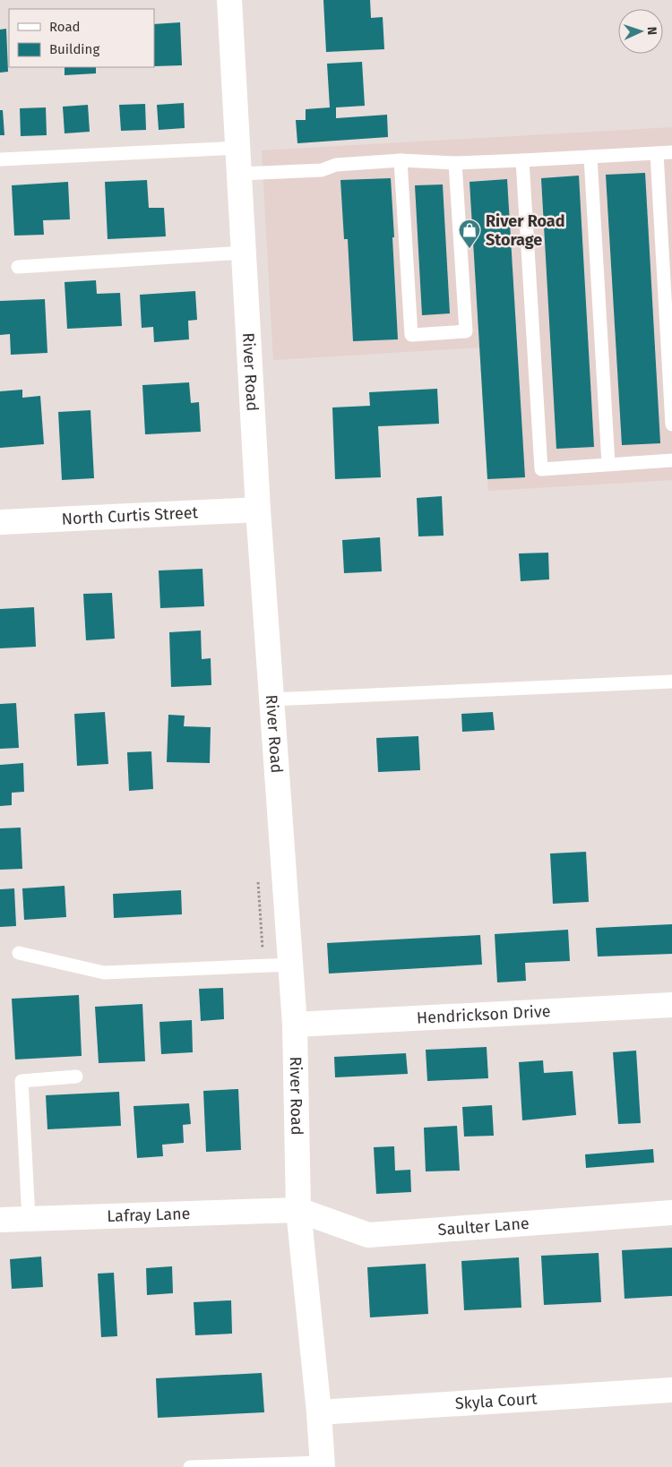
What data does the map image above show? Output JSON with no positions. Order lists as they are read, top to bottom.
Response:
{
  "streets": {
    "street": [
      "River Road",
      "North Curtis Street",
      "Hendrickson Drive",
      "Lafray Lane",
      "Saulter Lane",
      "Skyla Court"
    ]
  },
  "crossings": [
    ["River Road", "North Curtis Street"],
    ["River Road", "Hendrickson Drive"],
    ["River Road", "Lafray Lane"],
    ["River Road", "Saulter Lane"],
    ["River Road", "Skyla Court"],
    ["Lafray Lane", "Saulter Lane"]
  ],
  "places": {
    "shop": ["River Road Storage"]
  },
  "legend": ["Road", "Building"],
  "north": "right"
}
